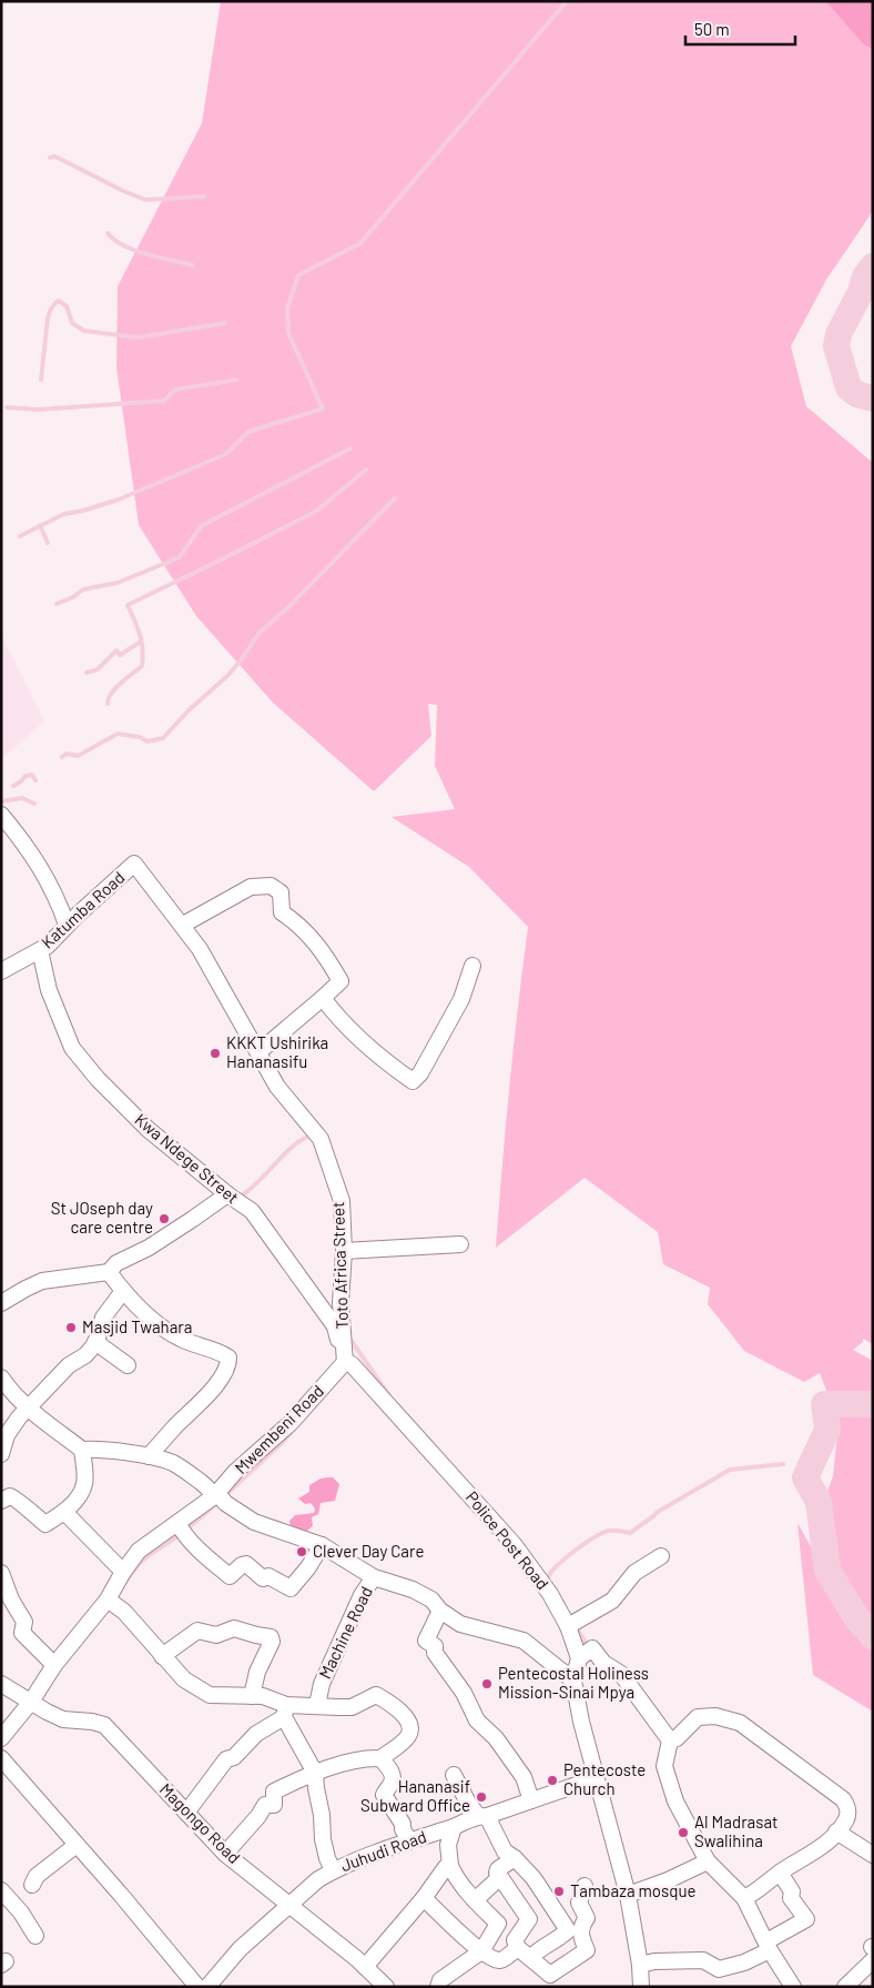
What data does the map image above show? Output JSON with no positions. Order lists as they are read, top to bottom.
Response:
{
  "streets": {
    "street": [
      "Katumba Road",
      "Kwa Ndege Street",
      "Toto Africa Street",
      "Mwembeni Road",
      "Police Post Road",
      "Machine Road",
      "Magongo Road",
      "Juhudi Road"
    ]
  },
  "crossings": [
    ["Katumba Road", "Kwa Ndege Street"],
    ["Katumba Road", "Toto Africa Street"],
    ["Kwa Ndege Street", "Toto Africa Street"],
    ["Kwa Ndege Street", "Mwembeni Road"],
    ["Kwa Ndege Street", "Police Post Road"],
    ["Toto Africa Street", "Mwembeni Road"],
    ["Toto Africa Street", "Police Post Road"],
    ["Mwembeni Road", "Police Post Road"],
    ["Mwembeni Road", "Magongo Road"],
    ["Magongo Road", "Juhudi Road"]
  ],
  "places": [
    "KKKT Ushirika Hananasifu",
    "St JOseph day care centre",
    "Masjid Twahara",
    "Clever Day Care",
    "Pentecostal Holiness Mission-Sinai Mpya",
    "Pentecoste Church",
    "Hananasif Subward Office",
    "Al Madrasat Swalihina",
    "Tambaza mosque"
  ],
  "scale_bar": "50 m"
}
